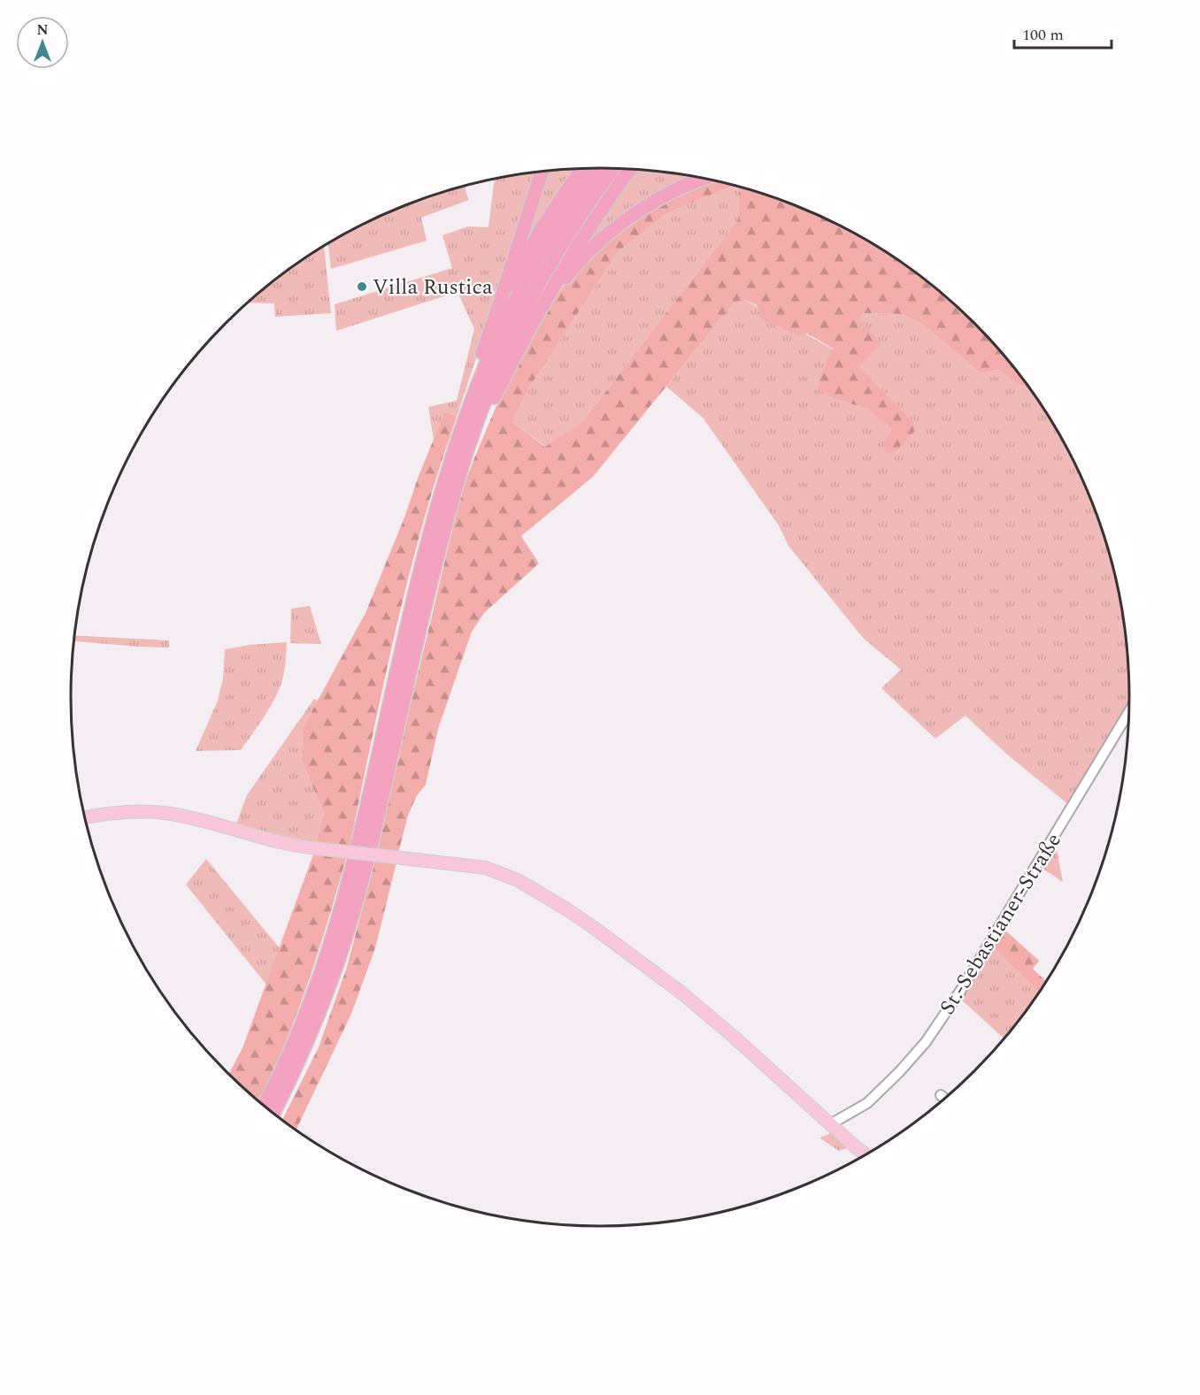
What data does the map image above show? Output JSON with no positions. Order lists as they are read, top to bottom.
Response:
{
  "streets": {
    "street": ["St.-Sebastianer-Straße"]
  },
  "places": ["Villa Rustica"],
  "scale_bar": "100 m",
  "north": "top"
}
